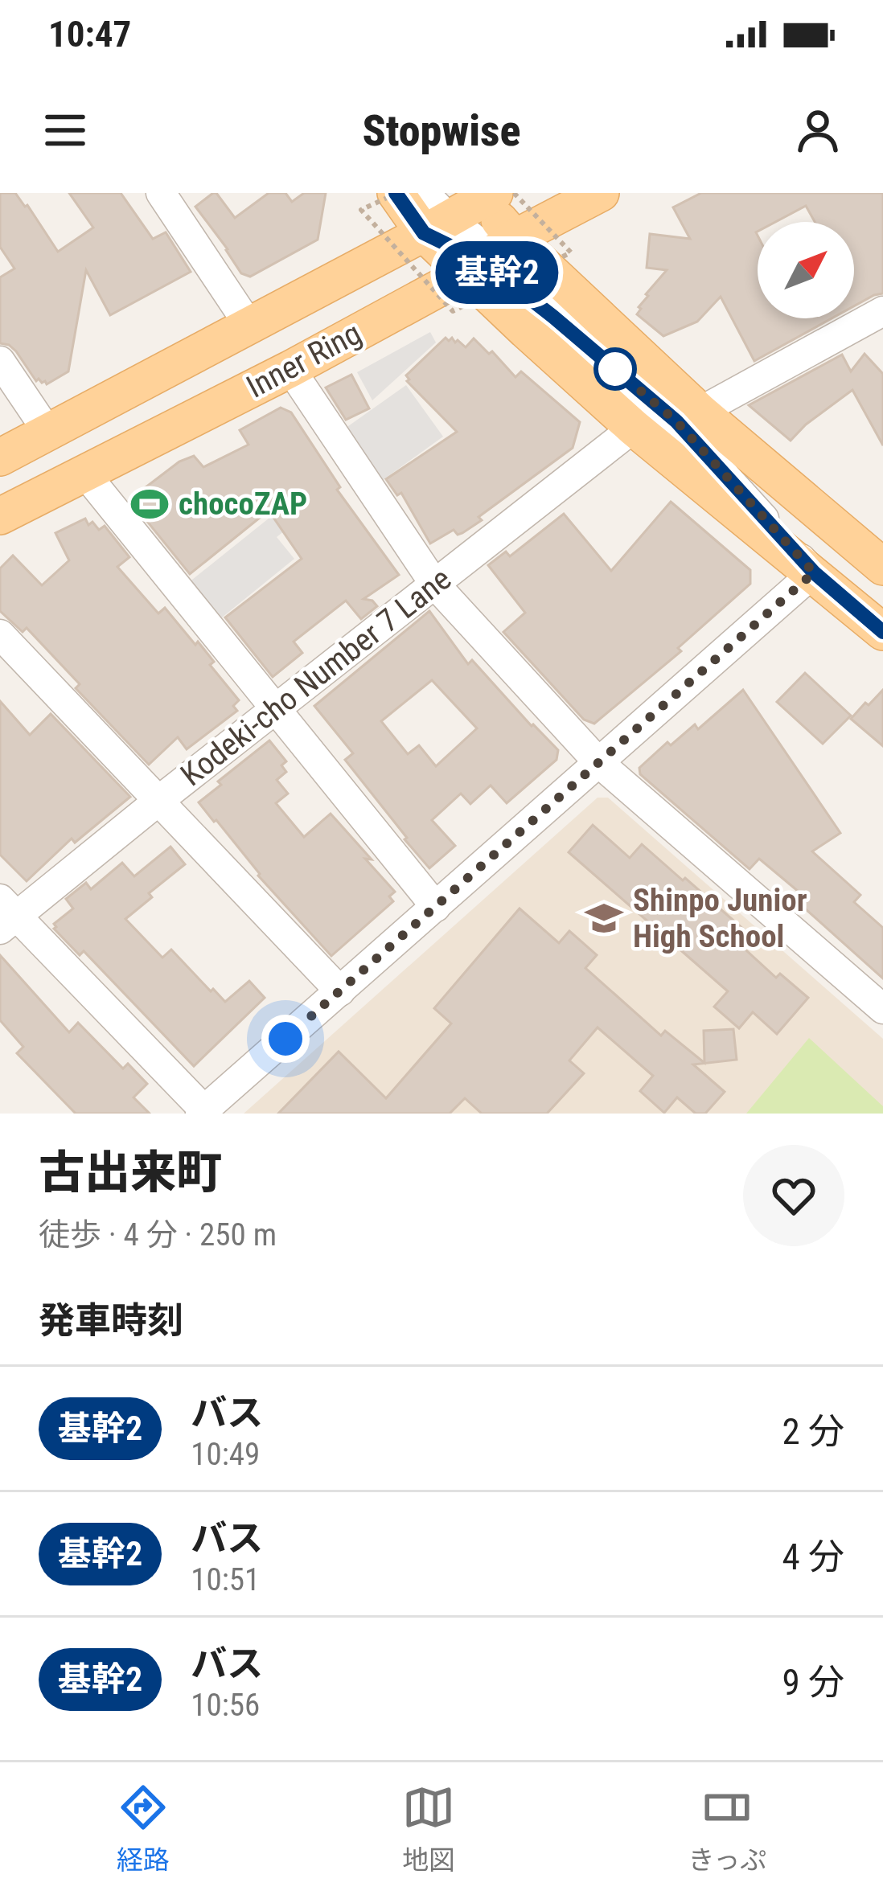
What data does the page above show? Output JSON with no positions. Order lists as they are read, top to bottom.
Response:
{
  "streets": {
    "main road": ["Inner Ring"],
    "street": ["Kodeki-cho Number 7 Lane"]
  },
  "places": {
    "sports": ["chocoZAP"],
    "school or university": ["Shinpo Junior High School"]
  },
  "lines": ["bus line 基幹2"],
  "north": "top right",
  "page": {
    "status": "10:47",
    "header": "Stopwise",
    "on_map": "基幹2",
    "heading": [
      ["古出来町", "徒歩 · 4 分 · 250 m"],
      "発車時刻"
    ],
    "list": [
      {
        "mark": "基幹2",
        "name": "バス",
        "note": "10:49",
        "value": "2 分"
      },
      {
        "mark": "基幹2",
        "name": "バス",
        "note": "10:51",
        "value": "4 分"
      },
      {
        "mark": "基幹2",
        "name": "バス",
        "note": "10:56",
        "value": "9 分"
      }
    ],
    "tabs": ["経路", "地図", "きっぷ"]
  }
}
